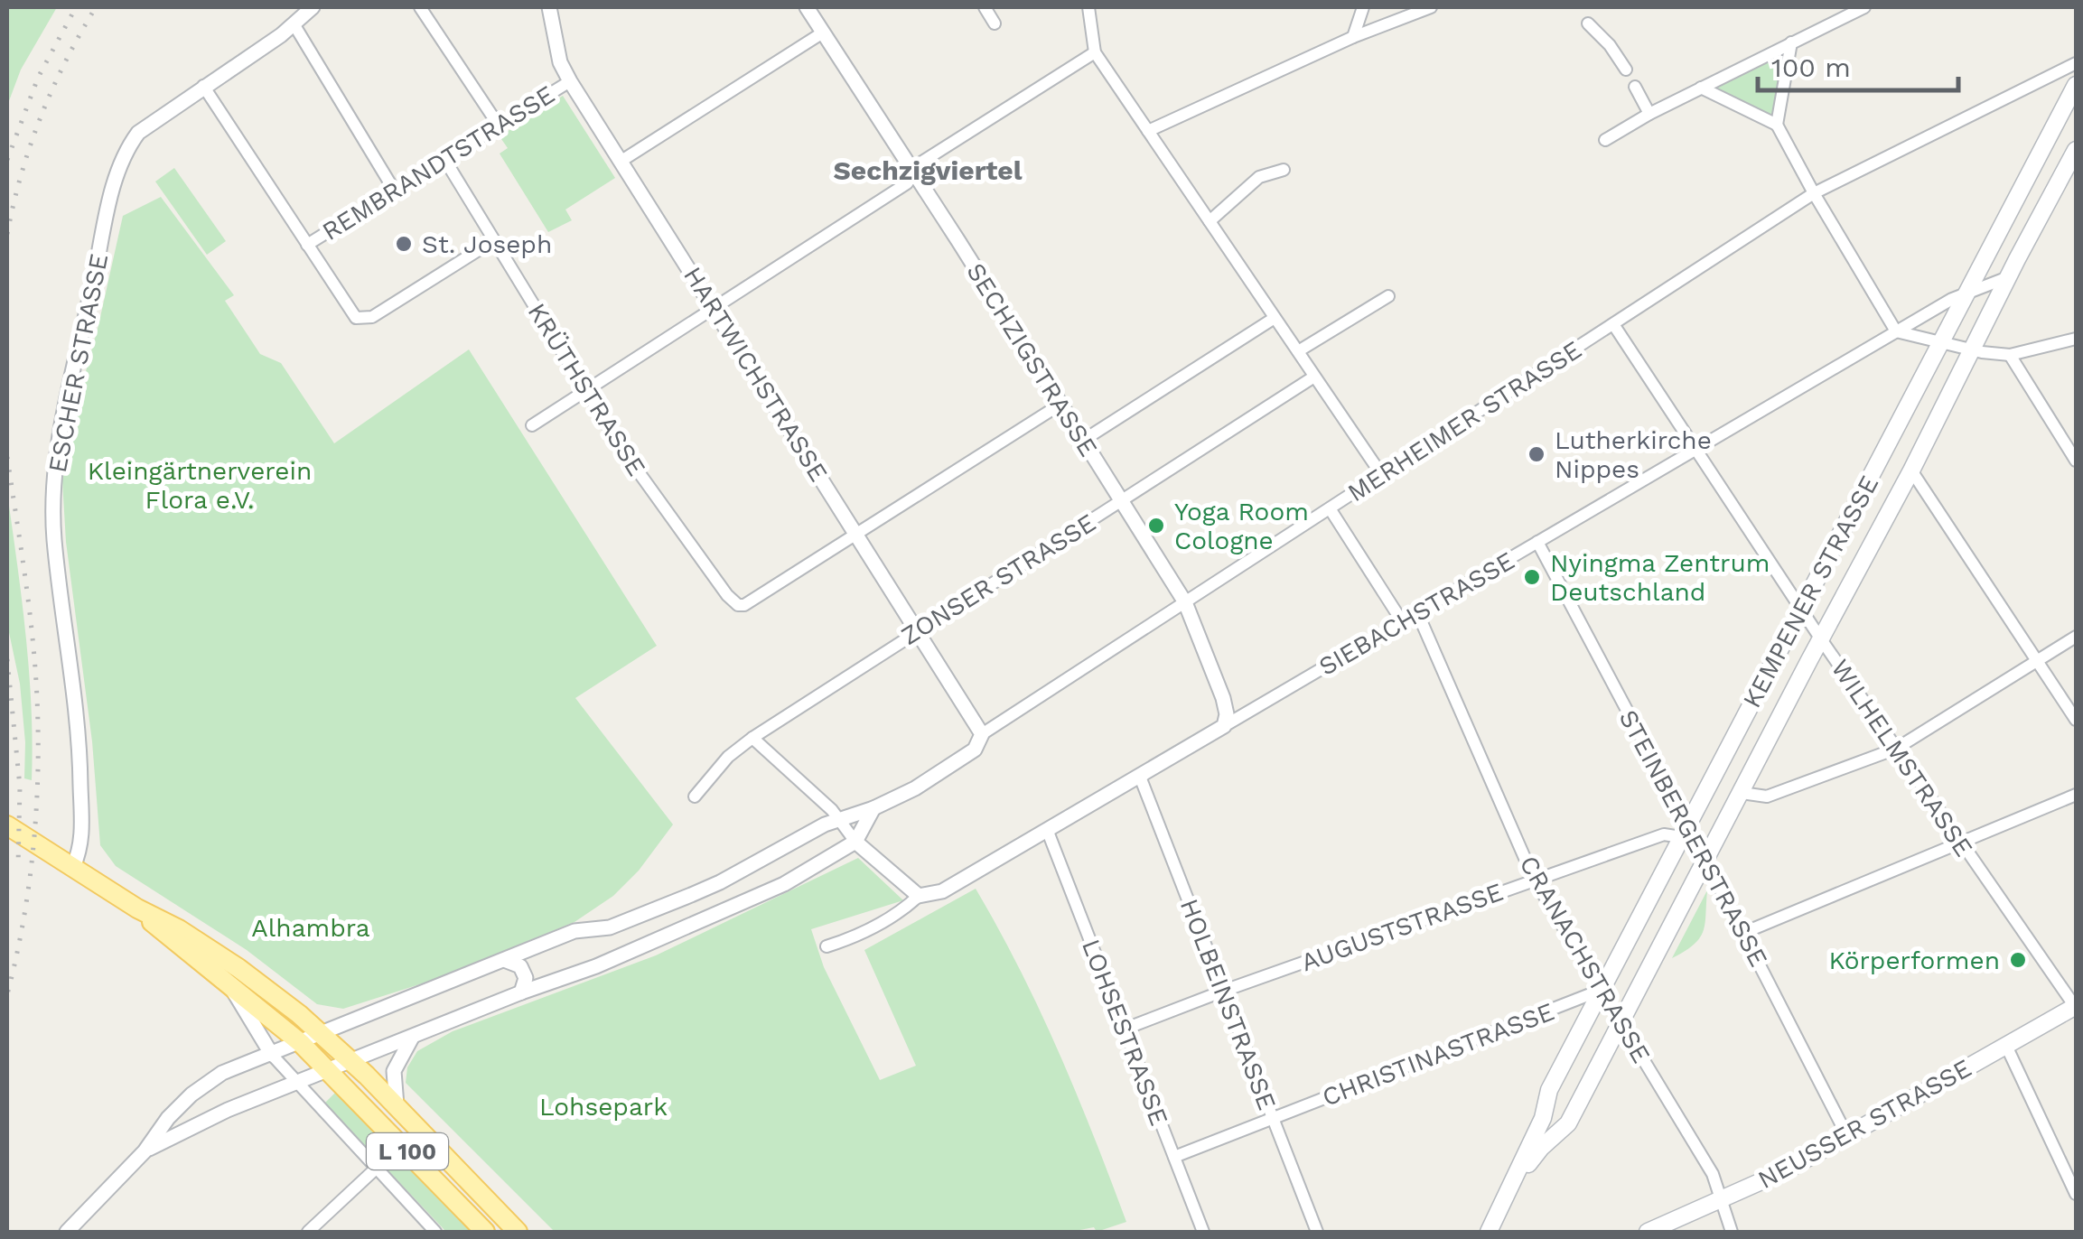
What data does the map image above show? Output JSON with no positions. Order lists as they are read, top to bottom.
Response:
{
  "streets": {
    "main road": ["KEMPENER STRASSE", "NEUSSER STRASSE", "L 100"],
    "street": [
      "REMBRANDTSTRASSE",
      "SECHZIGSTRASSE",
      "ESCHER STRASSE",
      "HARTWICHSTRASSE",
      "KRÜTHSTRASSE",
      "MERHEIMER STRASSE",
      "ZONSER STRASSE",
      "SIEBACHSTRASSE",
      "WILHELMSTRASSE",
      "STEINBERGERSTRASSE",
      "AUGUSTSTRASSE",
      "CRANACHSTRASSE",
      "HOLBEINSTRASSE",
      "LOHSESTRASSE",
      "CHRISTINASTRASSE"
    ]
  },
  "crossings": [
    ["REMBRANDTSTRASSE", "HARTWICHSTRASSE"],
    ["REMBRANDTSTRASSE", "KRÜTHSTRASSE"],
    ["SECHZIGSTRASSE", "MERHEIMER STRASSE"],
    ["SECHZIGSTRASSE", "ZONSER STRASSE"],
    ["SECHZIGSTRASSE", "SIEBACHSTRASSE"],
    ["ESCHER STRASSE", "L 100"],
    ["HARTWICHSTRASSE", "KRÜTHSTRASSE"],
    ["HARTWICHSTRASSE", "MERHEIMER STRASSE"],
    ["HARTWICHSTRASSE", "ZONSER STRASSE"],
    ["MERHEIMER STRASSE", "WILHELMSTRASSE"],
    ["MERHEIMER STRASSE", "L 100"],
    ["KEMPENER STRASSE", "SIEBACHSTRASSE"],
    ["KEMPENER STRASSE", "WILHELMSTRASSE"],
    ["KEMPENER STRASSE", "STEINBERGERSTRASSE"],
    ["KEMPENER STRASSE", "AUGUSTSTRASSE"],
    ["KEMPENER STRASSE", "CRANACHSTRASSE"],
    ["KEMPENER STRASSE", "CHRISTINASTRASSE"],
    ["SIEBACHSTRASSE", "WILHELMSTRASSE"],
    ["SIEBACHSTRASSE", "STEINBERGERSTRASSE"],
    ["SIEBACHSTRASSE", "CRANACHSTRASSE"],
    ["SIEBACHSTRASSE", "HOLBEINSTRASSE"],
    ["SIEBACHSTRASSE", "LOHSESTRASSE"],
    ["WILHELMSTRASSE", "NEUSSER STRASSE"],
    ["STEINBERGERSTRASSE", "AUGUSTSTRASSE"],
    ["STEINBERGERSTRASSE", "NEUSSER STRASSE"],
    ["AUGUSTSTRASSE", "CRANACHSTRASSE"],
    ["AUGUSTSTRASSE", "HOLBEINSTRASSE"],
    ["AUGUSTSTRASSE", "LOHSESTRASSE"],
    ["CRANACHSTRASSE", "CHRISTINASTRASSE"],
    ["CRANACHSTRASSE", "NEUSSER STRASSE"],
    ["HOLBEINSTRASSE", "CHRISTINASTRASSE"],
    ["LOHSESTRASSE", "CHRISTINASTRASSE"]
  ],
  "districts": ["Sechzigviertel"],
  "parks": ["Kleingärtnerverein Flora e.V.", "Alhambra", "Lohsepark"],
  "places": [
    "St. Joseph",
    "Lutherkirche Nippes",
    "Yoga Room Cologne",
    "Nyingma Zentrum Deutschland",
    "Körperformen"
  ],
  "scale_bar": "100 m"
}
